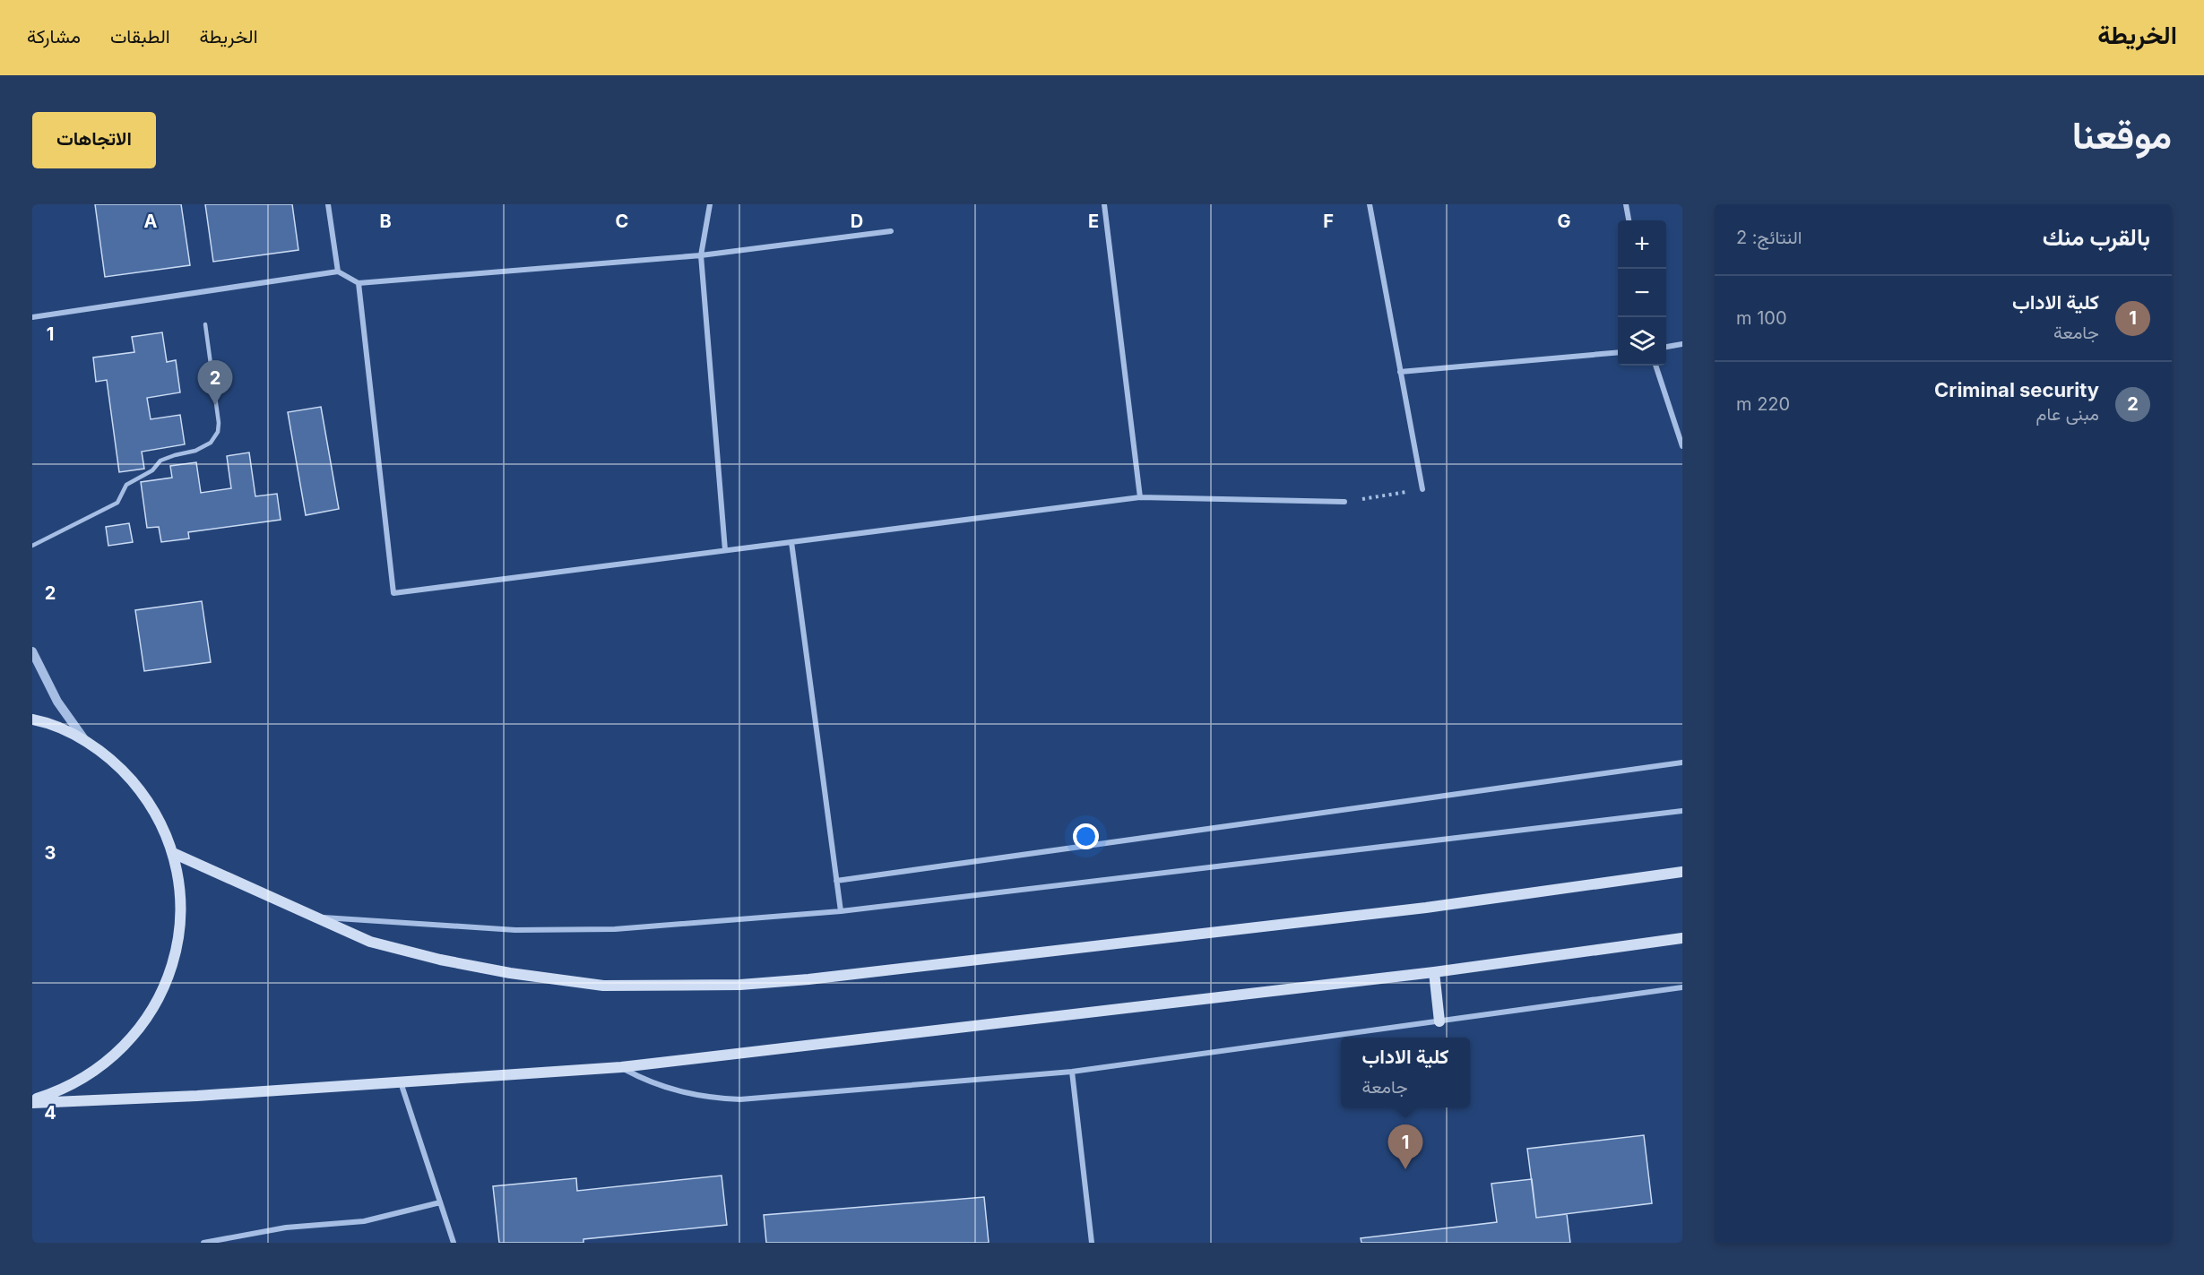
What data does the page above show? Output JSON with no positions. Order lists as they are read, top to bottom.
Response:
{
  "page": {
    "header": "الخريطة",
    "nav": ["الخريطة", "الطبقات", "مشاركة"],
    "title": "موقعنا",
    "buttons": "الاتجاهات",
    "heading": ["بالقرب منك", "النتائج: 2"],
    "map_buttons": ["+", "−"],
    "list": [
      {
        "mark": "1",
        "name": "كلية الاداب",
        "note": "جامعة",
        "value": "100 m"
      },
      {
        "mark": "2",
        "name": "Criminal security",
        "note": "مبنى عام",
        "value": "220 m"
      }
    ],
    "pins": ["2", "1"],
    "popup": ["كلية الاداب", "جامعة"]
  },
  "grid": {
    "columns": [
      "A",
      "B",
      "C",
      "D",
      "E",
      "F",
      "G"
    ],
    "rows": [
      "1",
      "2",
      "3",
      "4"
    ]
  }
}
